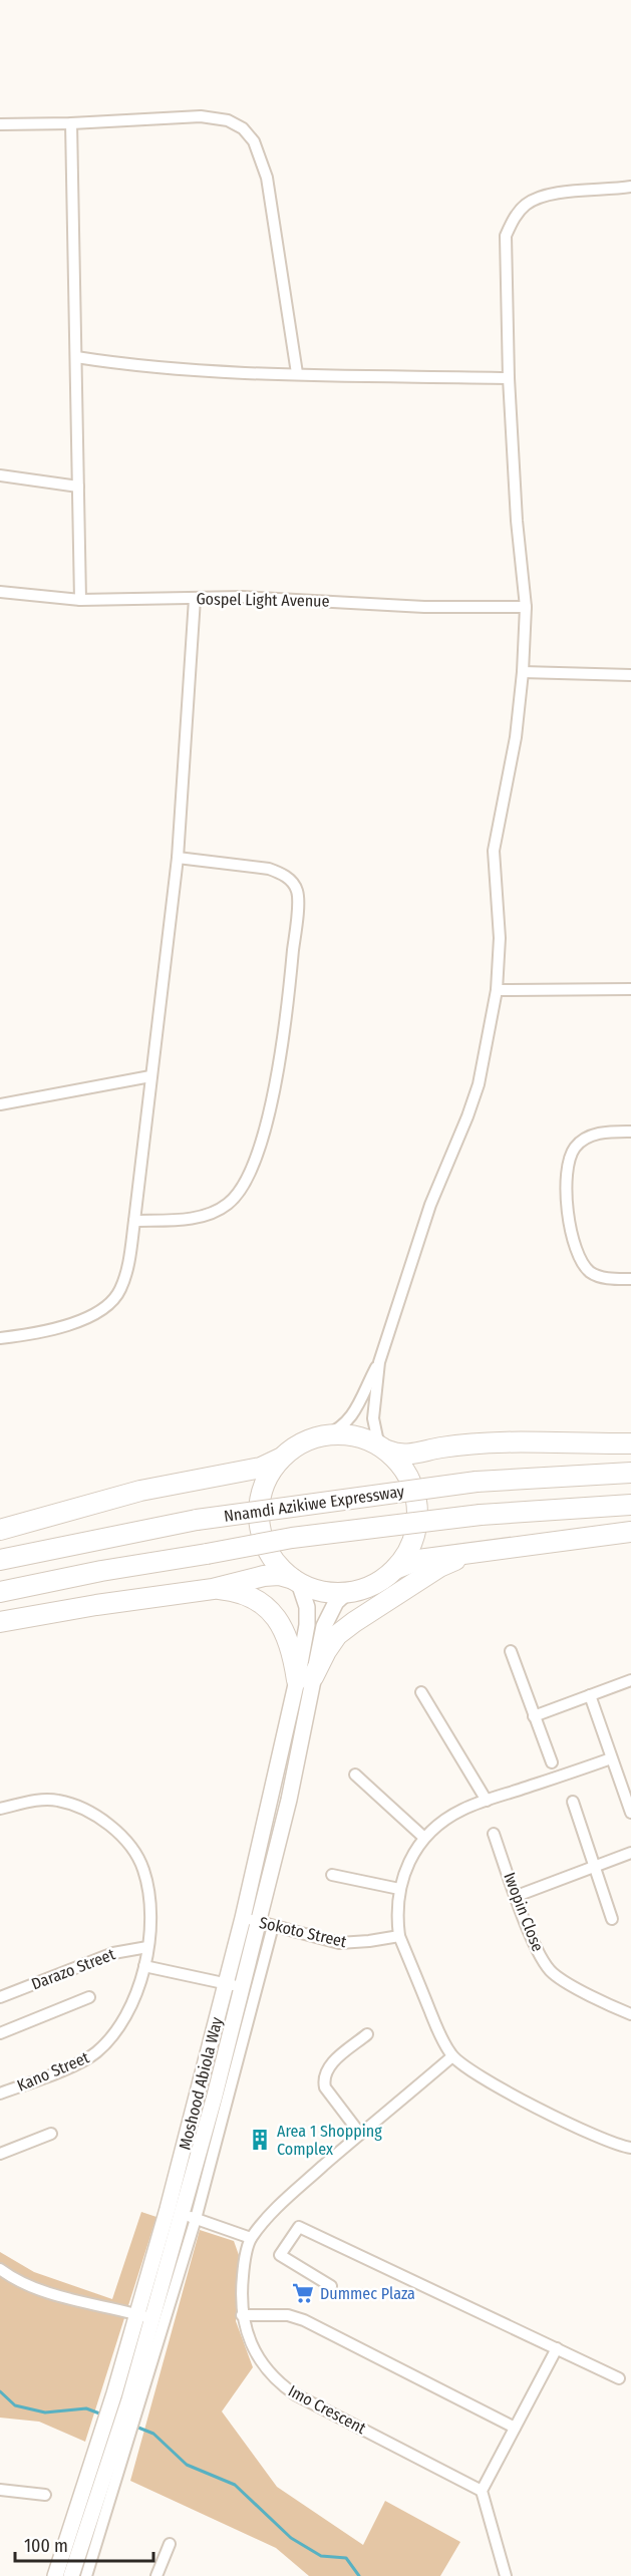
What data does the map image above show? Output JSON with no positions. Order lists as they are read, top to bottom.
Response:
{
  "streets": {
    "highway": ["Nnamdi Azikiwe Expressway"],
    "main road": ["Moshood Abiola Way"],
    "street": [
      "Gospel Light Avenue",
      "Iwopin Close",
      "Sokoto Street",
      "Darazo Street",
      "Kano Street",
      "Imo Crescent"
    ]
  },
  "crossings": [
    ["Sokoto Street", "Moshood Abiola Way"],
    ["Darazo Street", "Kano Street"]
  ],
  "places": {
    "building": ["Area 1 Shopping Complex"],
    "supermarket": ["Dummec Plaza"]
  },
  "scale_bar": "100 m"
}
